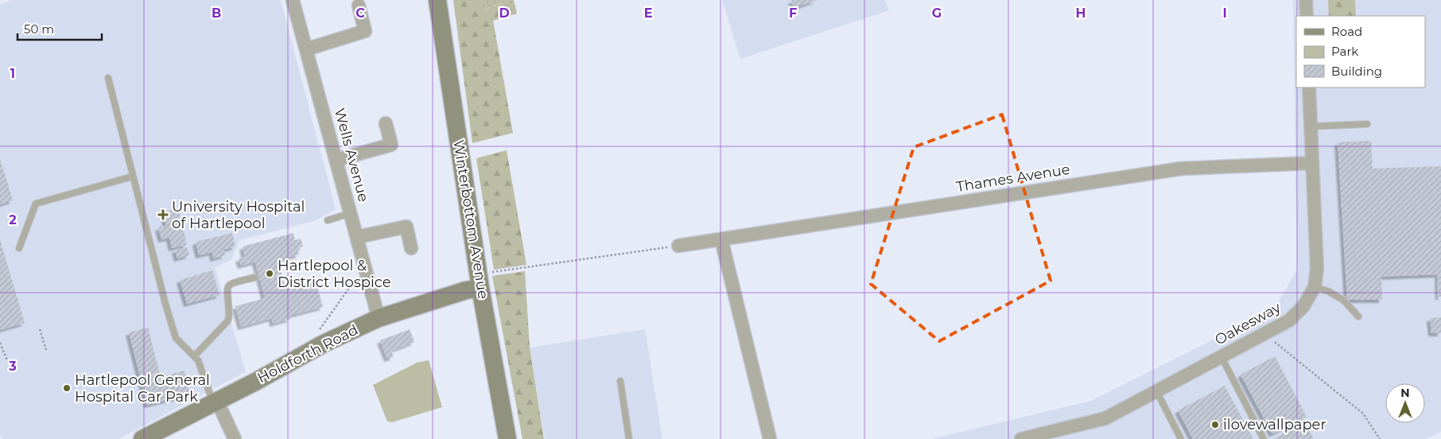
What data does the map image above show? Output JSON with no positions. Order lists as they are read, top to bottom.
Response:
{
  "streets": {
    "street": [
      "Wells Avenue",
      "Thames Avenue",
      "Winterbottom Avenue",
      "Oakesway",
      "Holdforth Road"
    ]
  },
  "crossings": [
    ["Wells Avenue", "Holdforth Road"],
    ["Thames Avenue", "Oakesway"],
    ["Winterbottom Avenue", "Holdforth Road"]
  ],
  "places": {
    "health": ["University Hospital of Hartlepool"],
    "other": ["Hartlepool & District Hospice", "Hartlepool General Hospital Car Park", "ilovewallpaper"]
  },
  "legend": ["Road", "Park", "Building"],
  "scale_bar": "50 m",
  "north": "top",
  "grid": {
    "columns": [
      "B",
      "C",
      "D",
      "E",
      "F",
      "G",
      "H",
      "I"
    ],
    "rows": ["1", "2", "3"]
  }
}
